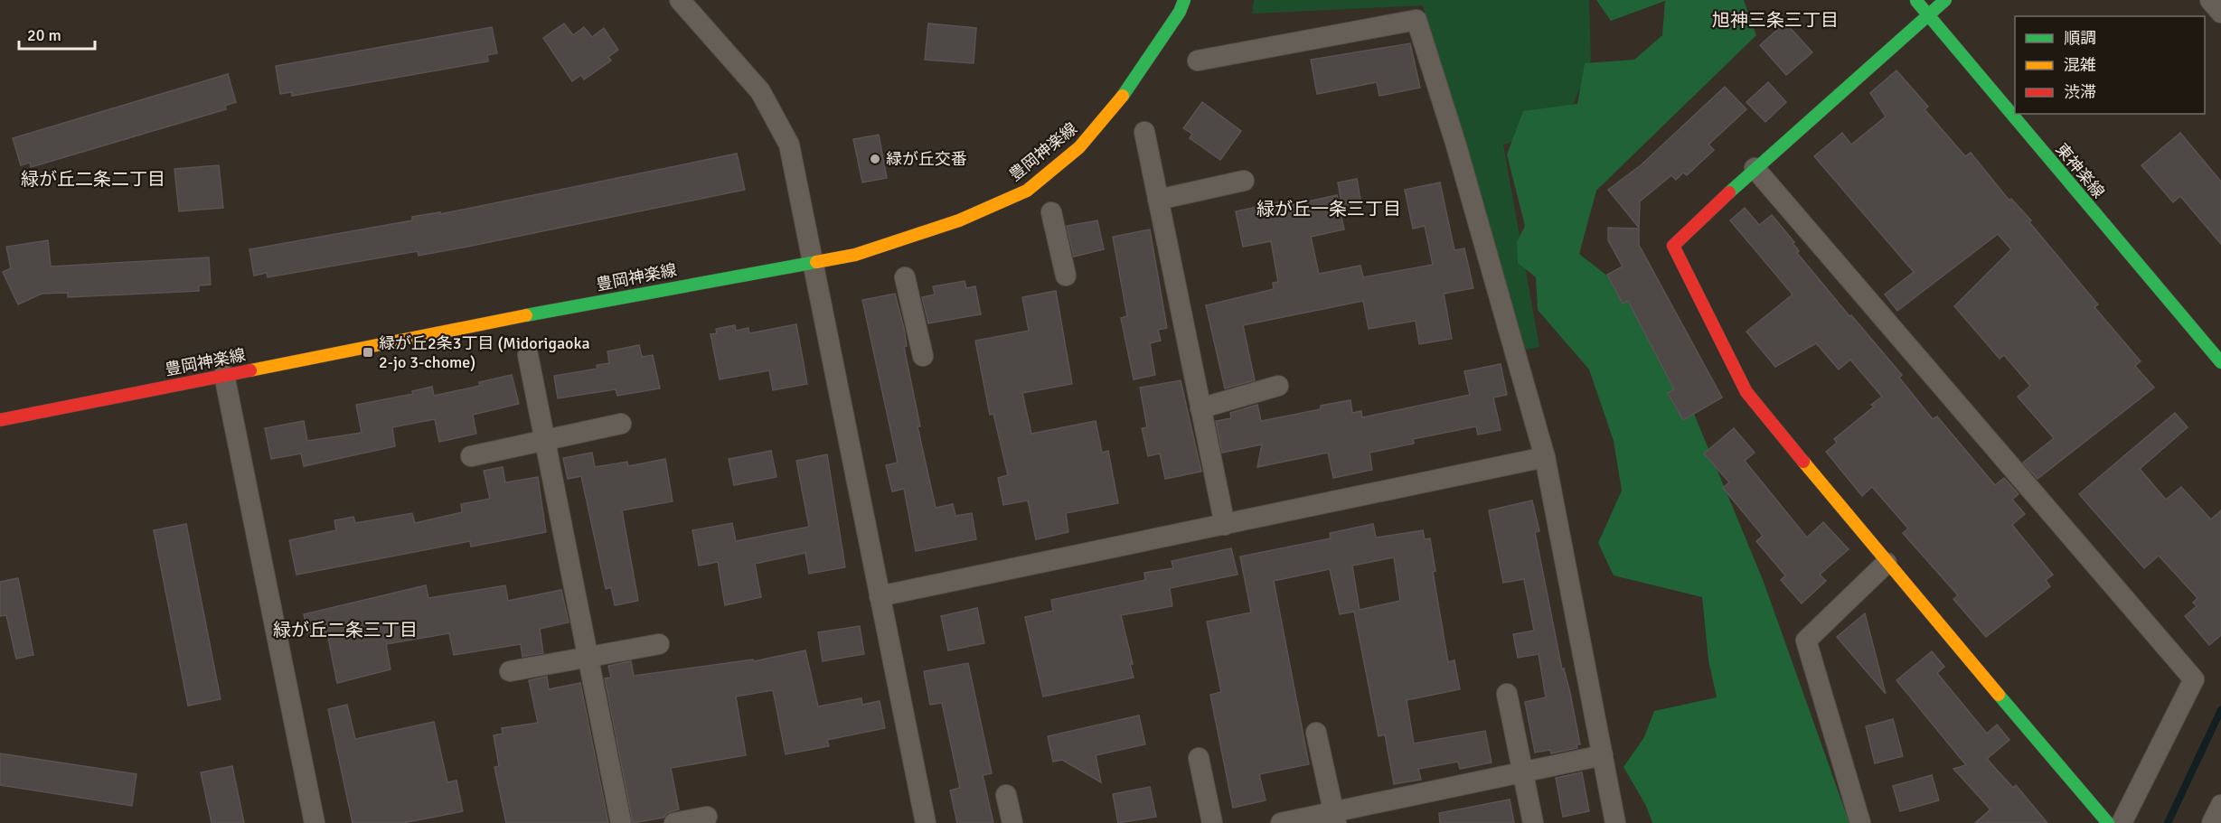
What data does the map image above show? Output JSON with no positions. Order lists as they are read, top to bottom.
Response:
{
  "streets": {
    "street": ["豊岡神楽線", "東神楽線"]
  },
  "districts": [
    "旭神三条三丁目",
    "緑が丘二条二丁目",
    "緑が丘一条三丁目",
    "緑が丘二条三丁目"
  ],
  "places": {
    "other": ["緑が丘交番"],
    "transit": ["緑が丘2条3丁目 (Midorigaoka 2-jo 3-chome)"]
  },
  "legend": ["順調", "混雑", "渋滞"],
  "scale_bar": "20 m"
}
